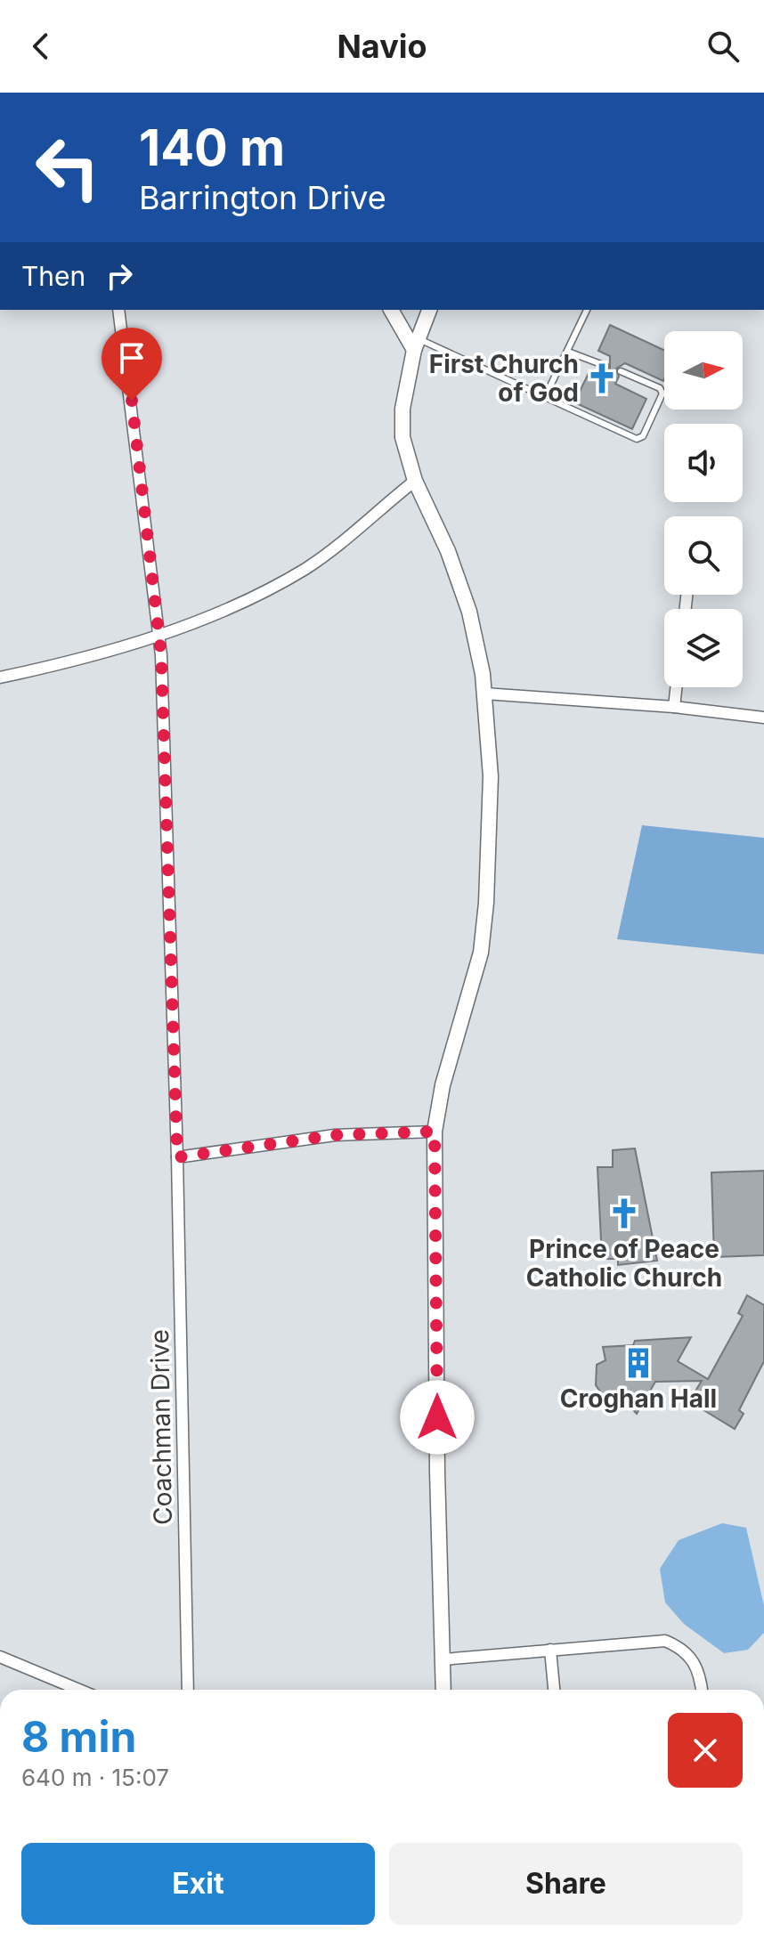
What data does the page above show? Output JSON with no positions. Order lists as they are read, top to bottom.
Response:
{
  "streets": {
    "street": ["Coachman Drive"]
  },
  "places": {
    "church": ["First Church of God", "Prince of Peace Catholic Church"],
    "building": ["Croghan Hall"]
  },
  "north": "right",
  "page": {
    "header": "Navio",
    "turn": ["140 m", "Barrington Drive"],
    "then": "Then",
    "heading": ["8 min", "640 m · 15:07"],
    "buttons": ["Exit", "Share"]
  }
}
